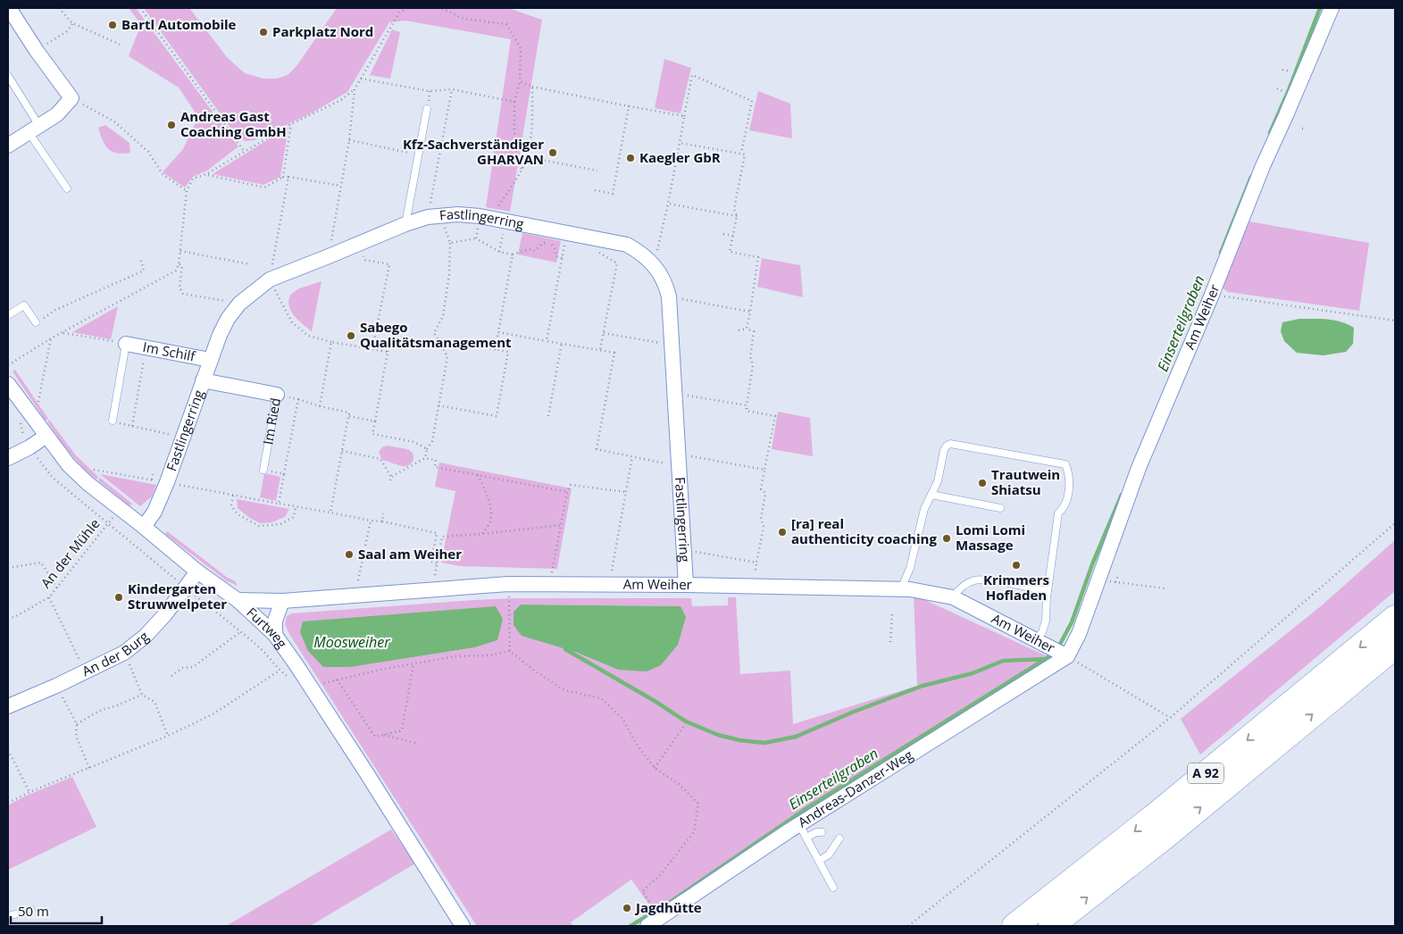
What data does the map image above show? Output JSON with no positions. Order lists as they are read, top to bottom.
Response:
{
  "streets": {
    "highway": ["A 92"],
    "street": [
      "Fastlingerring",
      "Am Weiher",
      "Im Schilf",
      "Im Ried",
      "Furtweg",
      "An der Burg",
      "Andreas-Danzer-Weg"
    ],
    "path": ["An der Mühle"]
  },
  "crossings": [
    ["Fastlingerring", "Am Weiher"],
    ["Fastlingerring", "Im Schilf"],
    ["Fastlingerring", "Im Ried"],
    ["Fastlingerring", "Furtweg"],
    ["Am Weiher", "Furtweg"],
    ["Am Weiher", "Andreas-Danzer-Weg"],
    ["An der Mühle", "Furtweg"],
    ["Furtweg", "An der Burg"]
  ],
  "water": ["Einserteilgraben", "Moosweiher"],
  "places": [
    "Bartl Automobile",
    "Parkplatz Nord",
    "Andreas Gast Coaching GmbH",
    "Kfz-Sachverständiger GHARVAN",
    "Kaegler GbR",
    "Sabego Qualitätsmanagement",
    "Trautwein Shiatsu",
    "[ra] real authenticity coaching",
    "Lomi Lomi Massage",
    "Saal am Weiher",
    "Krimmers Hofladen",
    "Kindergarten Struwwelpeter",
    "Jagdhütte"
  ],
  "scale_bar": "50 m"
}
